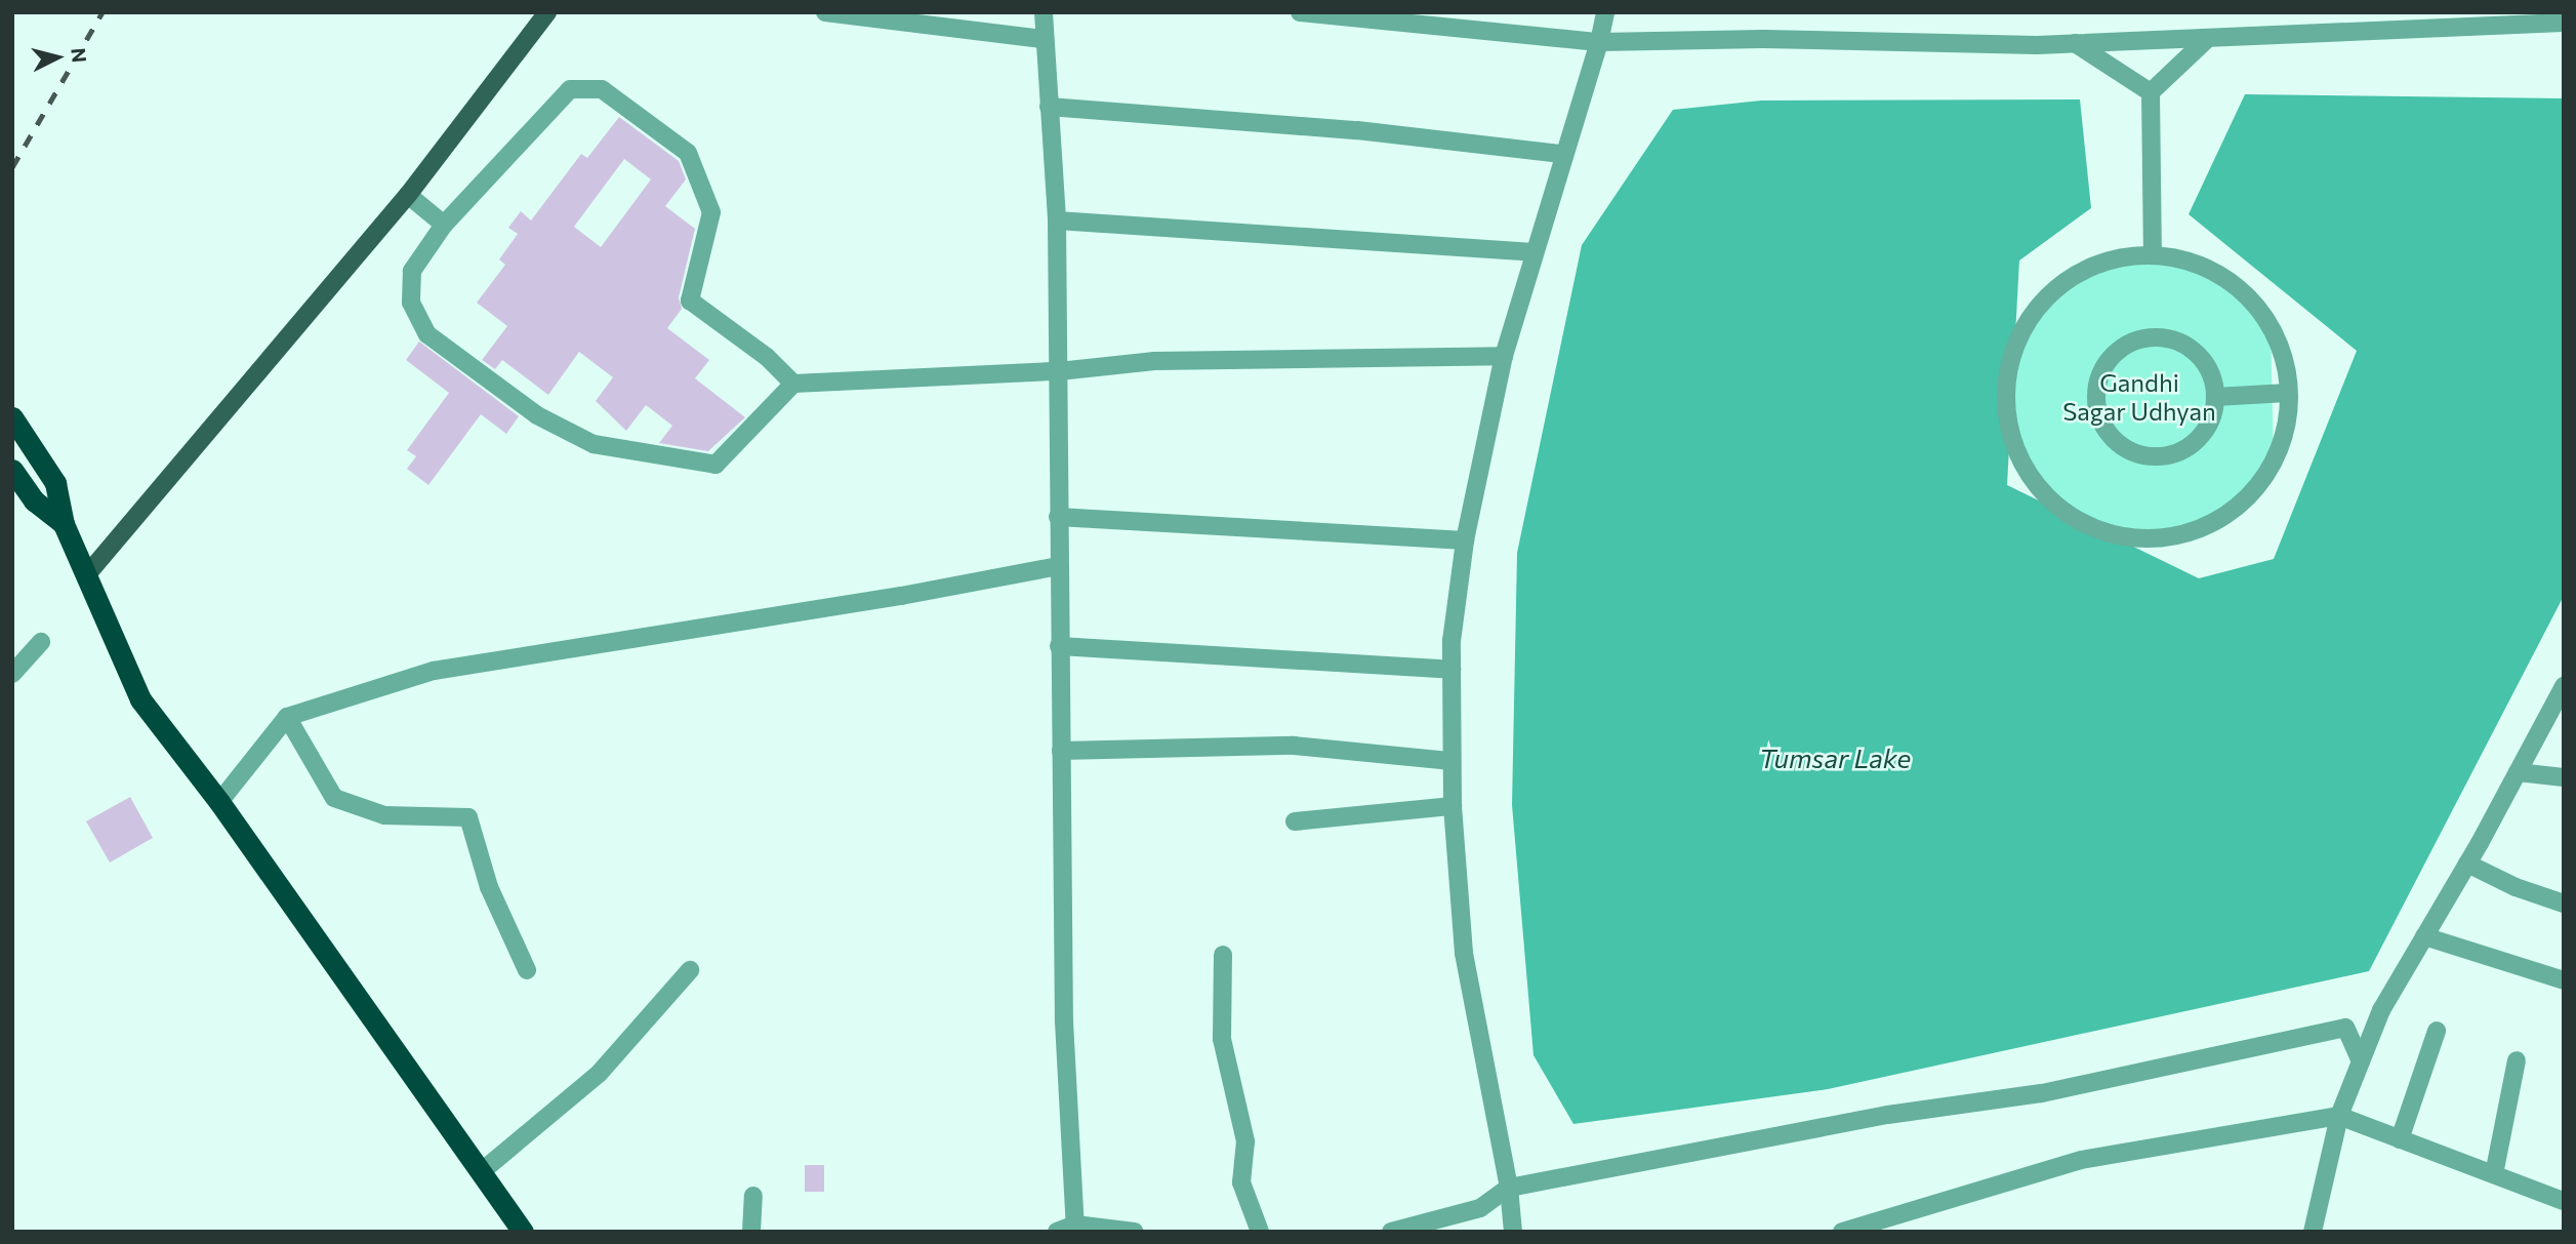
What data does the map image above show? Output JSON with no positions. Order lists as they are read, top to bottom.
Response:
{
  "water": ["Tumsar Lake"],
  "parks": ["Gandhi Sagar Udhyan"],
  "north": "right"
}
